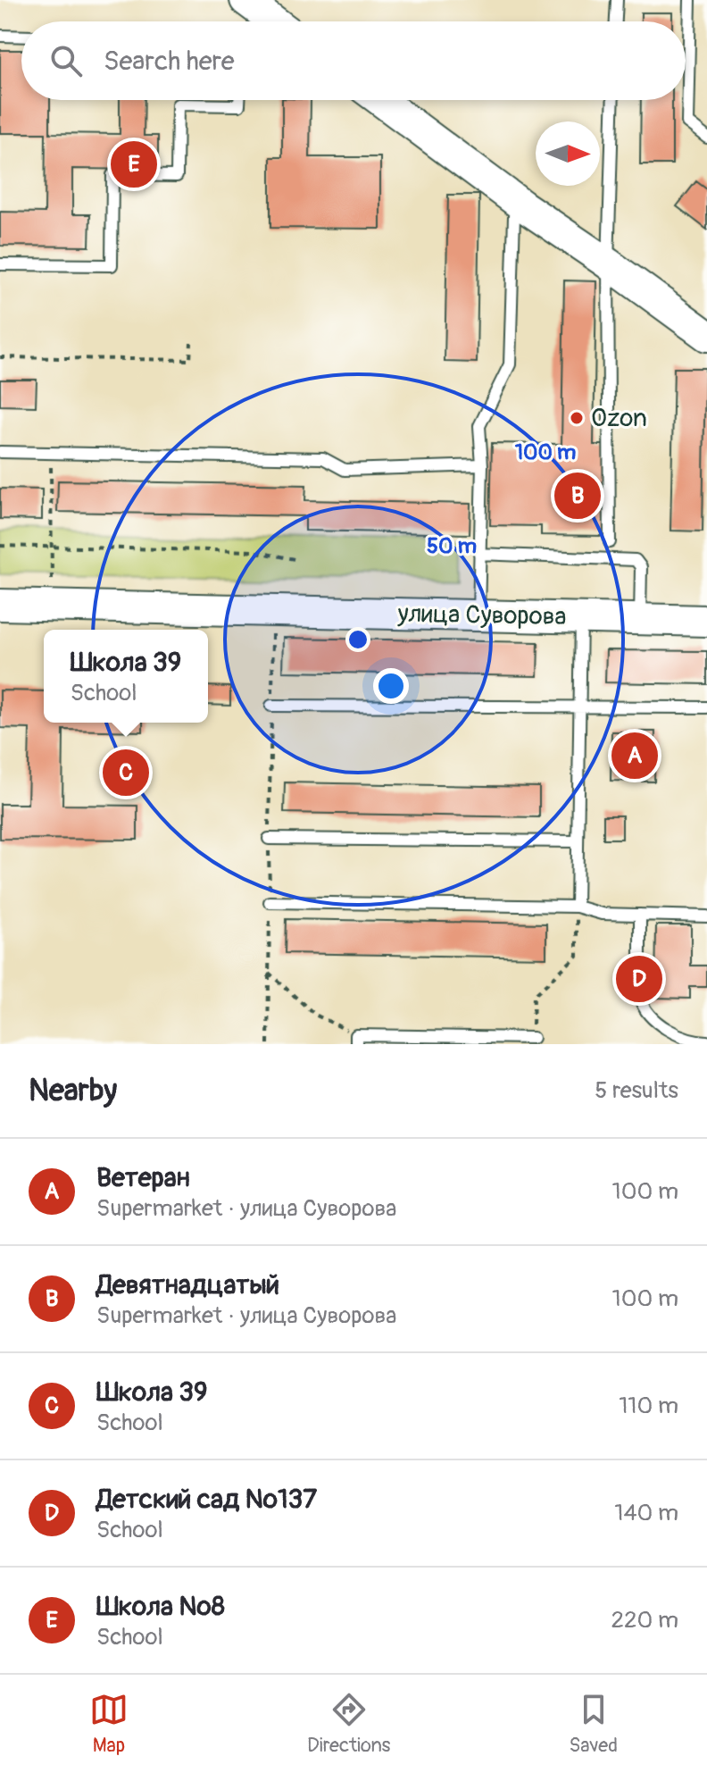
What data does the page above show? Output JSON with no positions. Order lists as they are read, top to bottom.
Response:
{
  "streets": {
    "street": ["улица Суворова"]
  },
  "places": ["Ozon"],
  "north": "right",
  "page": {
    "search": "Search here",
    "pins": [
      "E",
      "B",
      "A",
      "C",
      "D"
    ],
    "popup": ["Школа 39", "School"],
    "heading": ["Nearby", "5 results"],
    "list": [
      {
        "mark": "A",
        "name": "Ветеран",
        "note": "Supermarket · улица Суворова",
        "value": "100 m"
      },
      {
        "mark": "B",
        "name": "Девятнадцатый",
        "note": "Supermarket · улица Суворова",
        "value": "100 m"
      },
      {
        "mark": "C",
        "name": "Школа 39",
        "note": "School",
        "value": "110 m"
      },
      {
        "mark": "D",
        "name": "Детский сад №137",
        "note": "School",
        "value": "140 m"
      },
      {
        "mark": "E",
        "name": "Школа №8",
        "note": "School",
        "value": "220 m"
      }
    ],
    "nav": ["Map", "Directions", "Saved"]
  },
  "rings": ["100 m", "50 m"]
}
